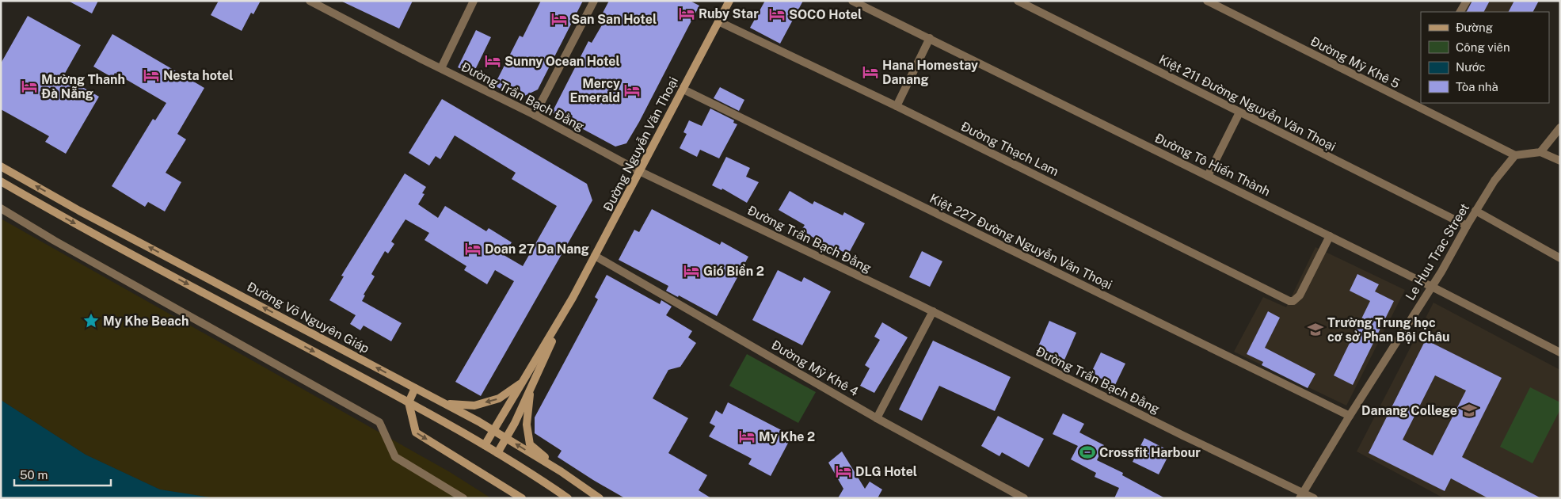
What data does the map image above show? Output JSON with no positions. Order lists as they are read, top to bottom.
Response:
{
  "streets": {
    "main road": ["Đường Nguyễn Văn Thoại", "Đường Võ Nguyên Giáp"],
    "street": [
      "Đường Mỹ Khê 5",
      "Đường Trần Bạch Đằng",
      "Kiệt 211 Đường Nguyễn Văn Thoại",
      "Đường Thạch Lam",
      "Đường Tô Hiến Thành",
      "Kiệt 227 Đường Nguyễn Văn Thoại",
      "Le Huu Trac Street",
      "Đường Mỹ Khê 4"
    ]
  },
  "crossings": [
    ["Đường Mỹ Khê 5", "Le Huu Trac Street"],
    ["Đường Trần Bạch Đằng", "Đường Nguyễn Văn Thoại"],
    ["Đường Trần Bạch Đằng", "Le Huu Trac Street"],
    ["Kiệt 211 Đường Nguyễn Văn Thoại", "Le Huu Trac Street"],
    ["Đường Nguyễn Văn Thoại", "Đường Thạch Lam"],
    ["Đường Nguyễn Văn Thoại", "Kiệt 227 Đường Nguyễn Văn Thoại"],
    ["Đường Nguyễn Văn Thoại", "Đường Võ Nguyên Giáp"],
    ["Đường Nguyễn Văn Thoại", "Đường Mỹ Khê 4"],
    ["Đường Thạch Lam", "Đường Tô Hiến Thành"],
    ["Đường Tô Hiến Thành", "Le Huu Trac Street"],
    ["Kiệt 227 Đường Nguyễn Văn Thoại", "Le Huu Trac Street"]
  ],
  "places": {
    "hotel": [
      "Ruby Star",
      "SOCO Hotel",
      "San San Hotel",
      "Sunny Ocean Hotel",
      "Hana Homestay Danang",
      "Nesta hotel",
      "Mường Thanh Đà Nẵng",
      "Mercy Emerald",
      "Doan 27 Da Nang",
      "Gió Biển 2",
      "My Khe 2",
      "DLG Hotel"
    ],
    "place": ["My Khe Beach"],
    "school or university": ["Trường Trung học cơ sở Phan Bội Châu", "Danang College"],
    "sports": ["Crossfit Harbour"]
  },
  "legend": [
    "Đường",
    "Công viên",
    "Nước",
    "Tòa nhà"
  ],
  "scale_bar": "50 m"
}
